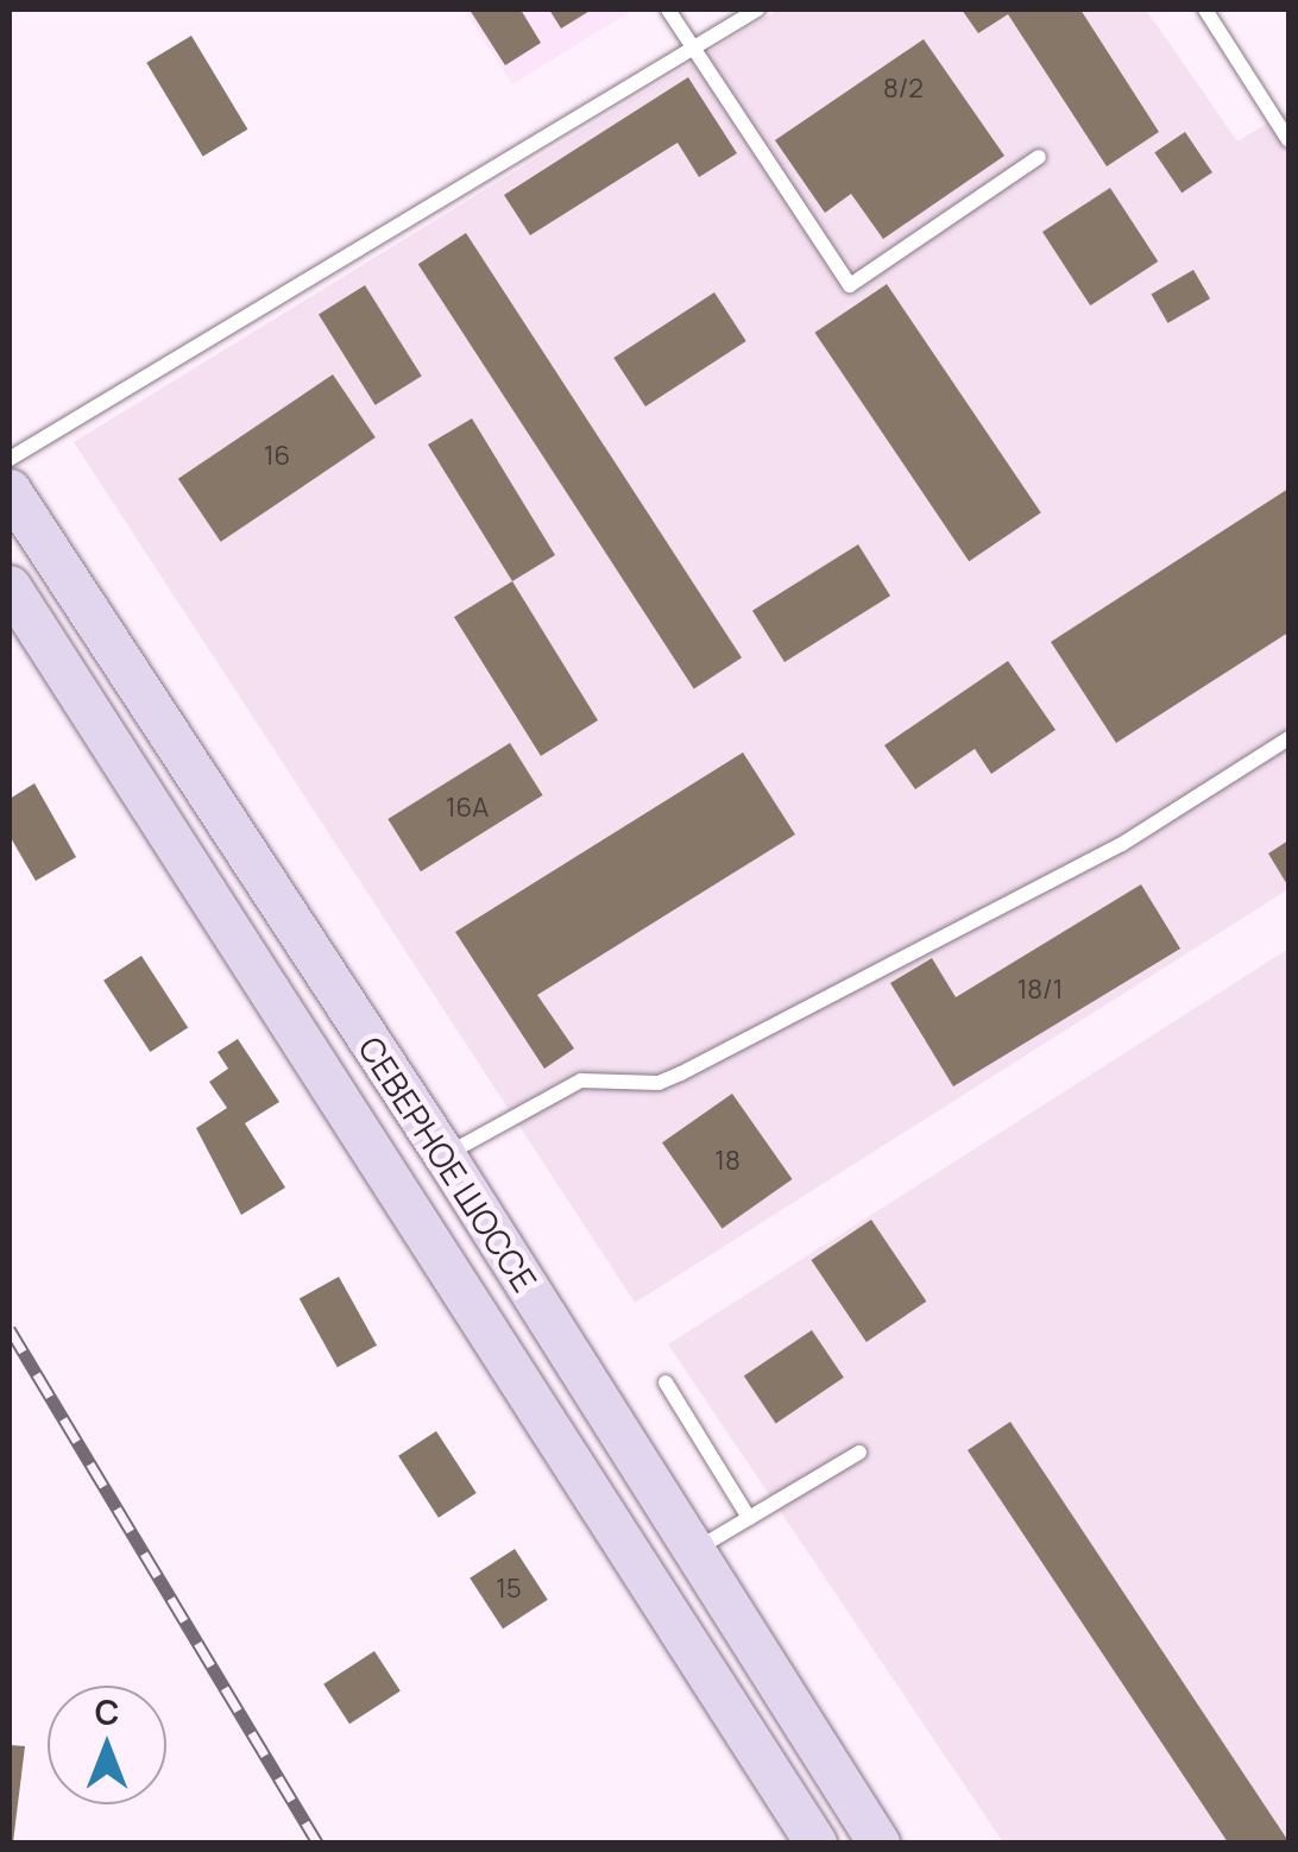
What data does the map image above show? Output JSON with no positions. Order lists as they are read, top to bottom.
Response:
{
  "streets": {
    "main road": ["СЕВЕРНОЕ ШОССЕ"]
  },
  "house_numbers": [
    "8/2",
    "16",
    "16А",
    "18/1",
    "18",
    "15"
  ],
  "north": "top"
}
